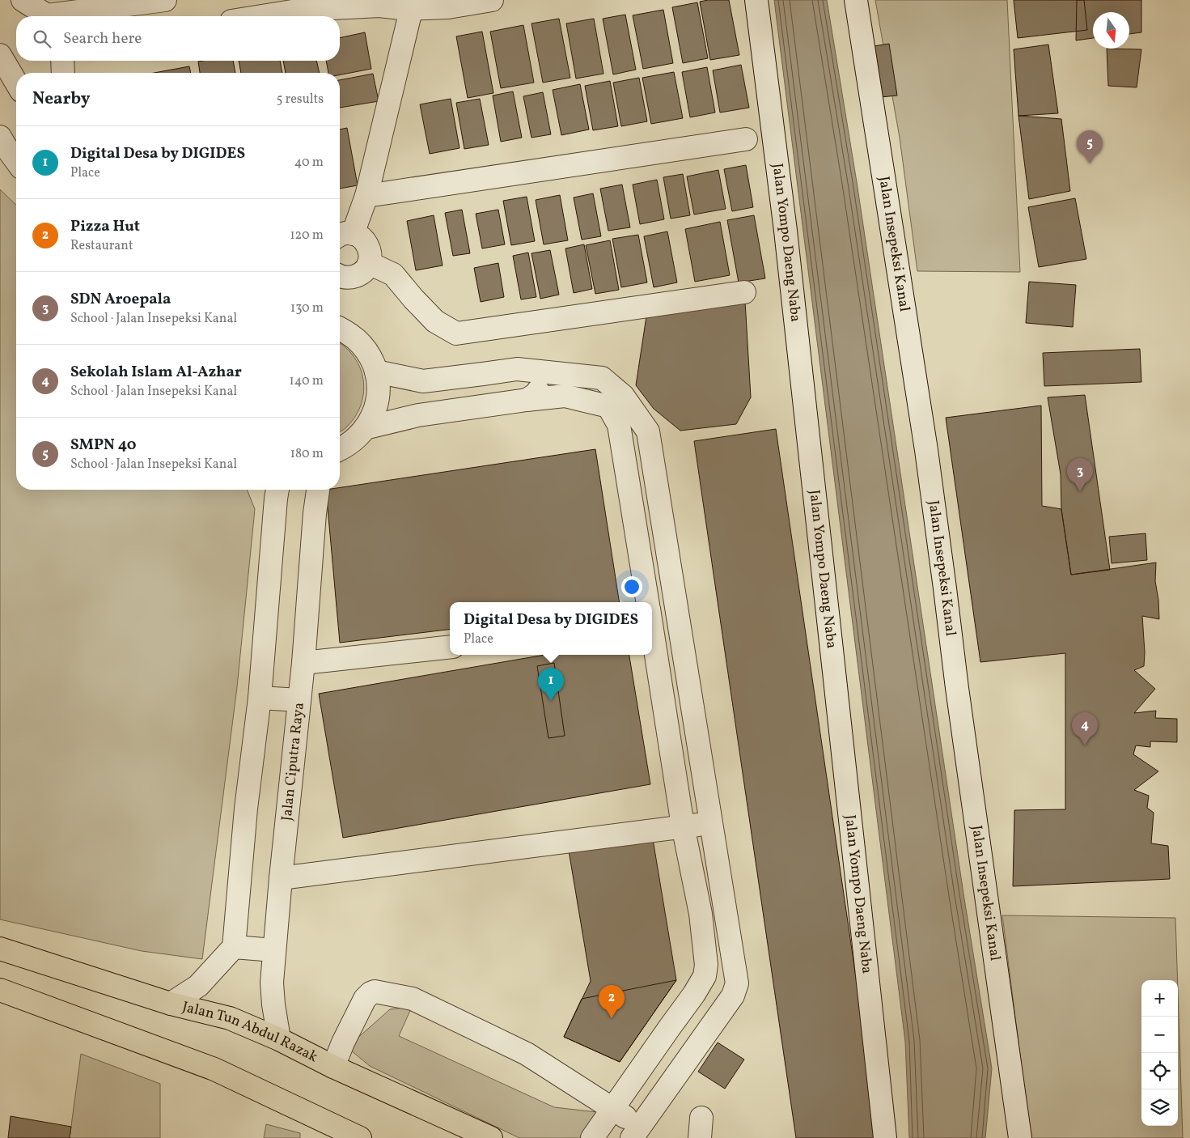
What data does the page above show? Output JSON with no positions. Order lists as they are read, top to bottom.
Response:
{
  "streets": {
    "main road": ["Jalan Tun Abdul Razak"],
    "street": ["Jalan Yompo Daeng Naba", "Jalan Insepeksi Kanal", "Jalan Ciputra Raya"]
  },
  "crossings": [
    ["Jalan Ciputra Raya", "Jalan Tun Abdul Razak"]
  ],
  "north": "bottom",
  "page": {
    "search": "Search here",
    "heading": ["Nearby", "5 results"],
    "list": [
      {
        "mark": "1",
        "name": "Digital Desa by DIGIDES",
        "note": "Place",
        "value": "40 m"
      },
      {
        "mark": "2",
        "name": "Pizza Hut",
        "note": "Restaurant",
        "value": "120 m"
      },
      {
        "mark": "3",
        "name": "SDN Aroepala",
        "note": "School · Jalan Insepeksi Kanal",
        "value": "130 m"
      },
      {
        "mark": "4",
        "name": "Sekolah Islam Al-Azhar",
        "note": "School · Jalan Insepeksi Kanal",
        "value": "140 m"
      },
      {
        "mark": "5",
        "name": "SMPN 40",
        "note": "School · Jalan Insepeksi Kanal",
        "value": "180 m"
      }
    ],
    "pins": [
      "5",
      "3",
      "1",
      "4",
      "2"
    ],
    "popup": ["Digital Desa by DIGIDES", "Place"],
    "map_buttons": ["+", "−"]
  }
}
